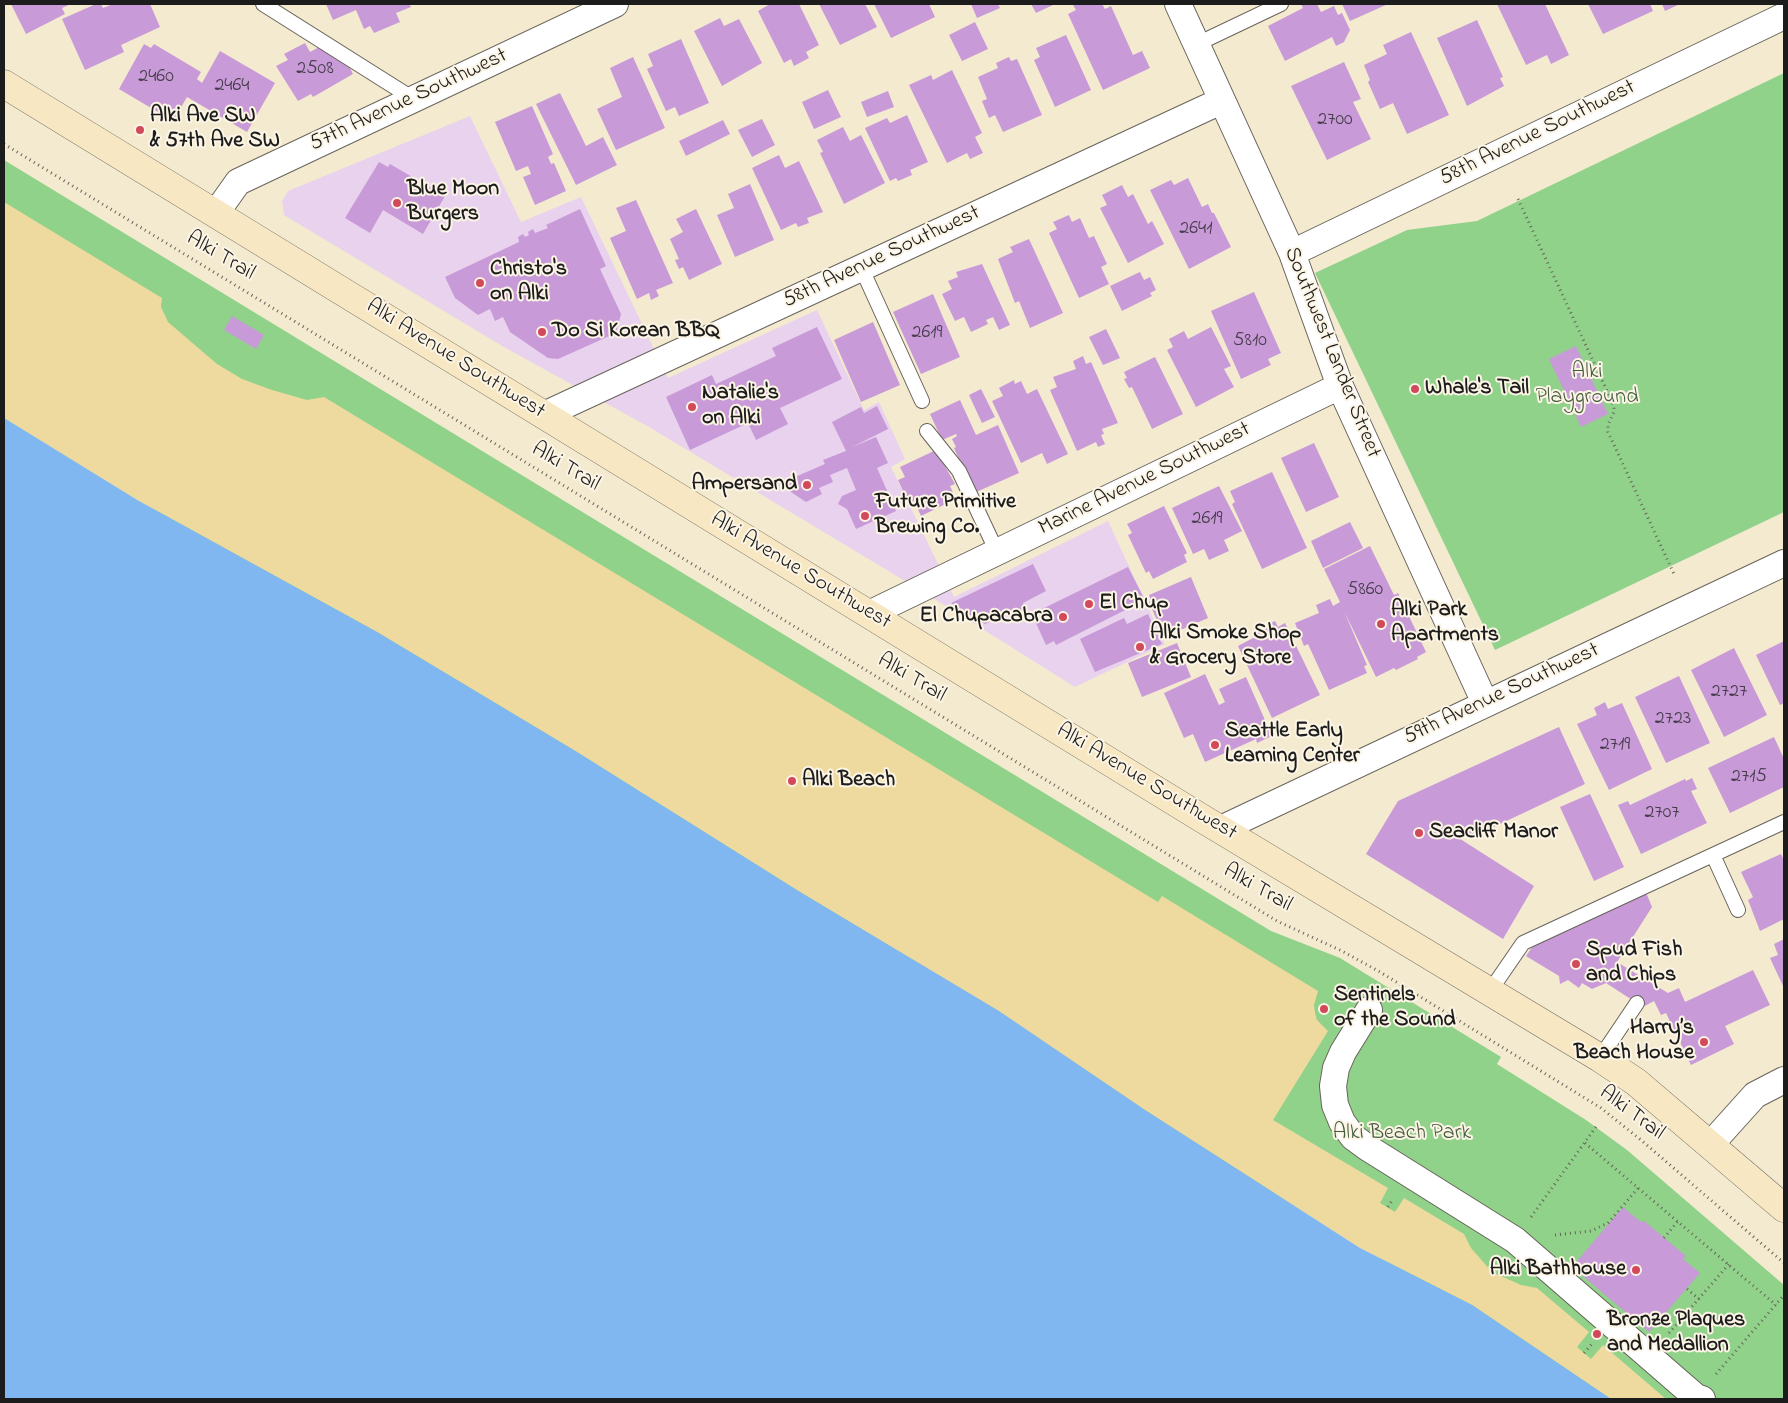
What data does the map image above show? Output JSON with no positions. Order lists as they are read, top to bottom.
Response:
{
  "streets": {
    "main road": ["Alki Avenue Southwest"],
    "street": [
      "57th Avenue Southwest",
      "58th Avenue Southwest",
      "Southwest Lander Street",
      "Marine Avenue Southwest",
      "59th Avenue Southwest"
    ],
    "path": ["Alki Trail"]
  },
  "crossings": [
    ["57th Avenue Southwest", "Alki Avenue Southwest"],
    ["58th Avenue Southwest", "Southwest Lander Street"],
    ["58th Avenue Southwest", "Alki Avenue Southwest"],
    ["Southwest Lander Street", "Marine Avenue Southwest"],
    ["Southwest Lander Street", "59th Avenue Southwest"],
    ["Alki Avenue Southwest", "Marine Avenue Southwest"],
    ["Alki Avenue Southwest", "59th Avenue Southwest"]
  ],
  "parks": ["Alki Playground", "Alki Beach Park"],
  "places": [
    "Alki Ave SW & 57th Ave SW",
    "Blue Moon Burgers",
    "Christo's on Alki",
    "Do Si Korean BBQ",
    "Whale's Tail",
    "Natalie's on Alki",
    "Ampersand",
    "Future Primitive Brewing Co.",
    "El Chup",
    "El Chupacabra",
    "Alki Park Apartments",
    "Alki Smoke Shop & Grocery Store",
    "Seattle Early Learning Center",
    "Alki Beach",
    "Seacliff Manor",
    "Spud Fish and Chips",
    "Sentinels of the Sound",
    "Harry’s Beach House",
    "Alki Bathhouse",
    "Bronze Plaques and Medallion"
  ],
  "house_numbers": [
    "2508",
    "2460",
    "2464",
    "2700",
    "2641",
    "2619",
    "5810",
    "2619",
    "5860",
    "2727",
    "2723",
    "2719",
    "2715",
    "2707"
  ]
}
